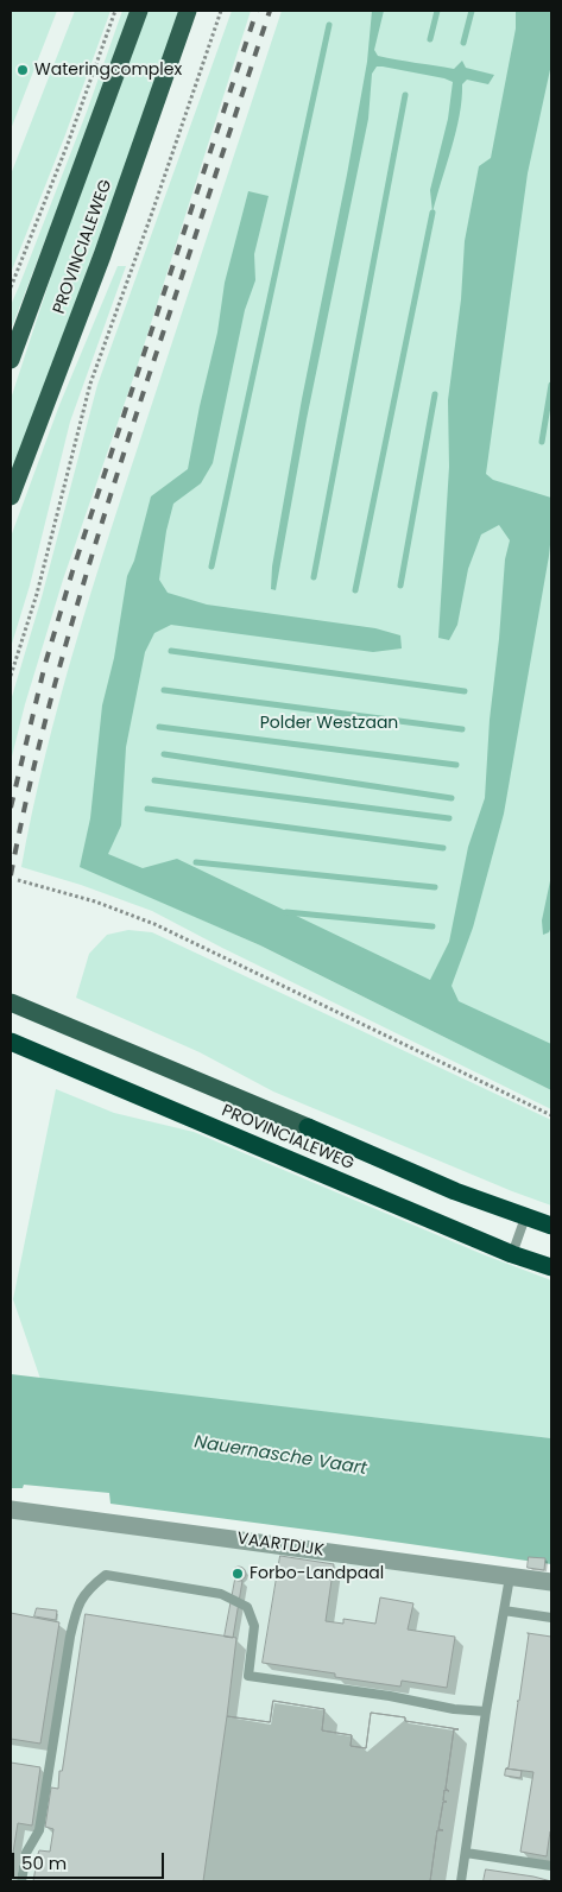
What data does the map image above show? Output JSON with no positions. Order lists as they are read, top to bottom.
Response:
{
  "streets": {
    "highway": ["PROVINCIALEWEG"],
    "street": ["VAARTDIJK"]
  },
  "water": ["Nauernasche Vaart"],
  "parks": ["Polder Westzaan"],
  "places": ["Wateringcomplex", "Forbo-Landpaal"],
  "scale_bar": "50 m"
}
